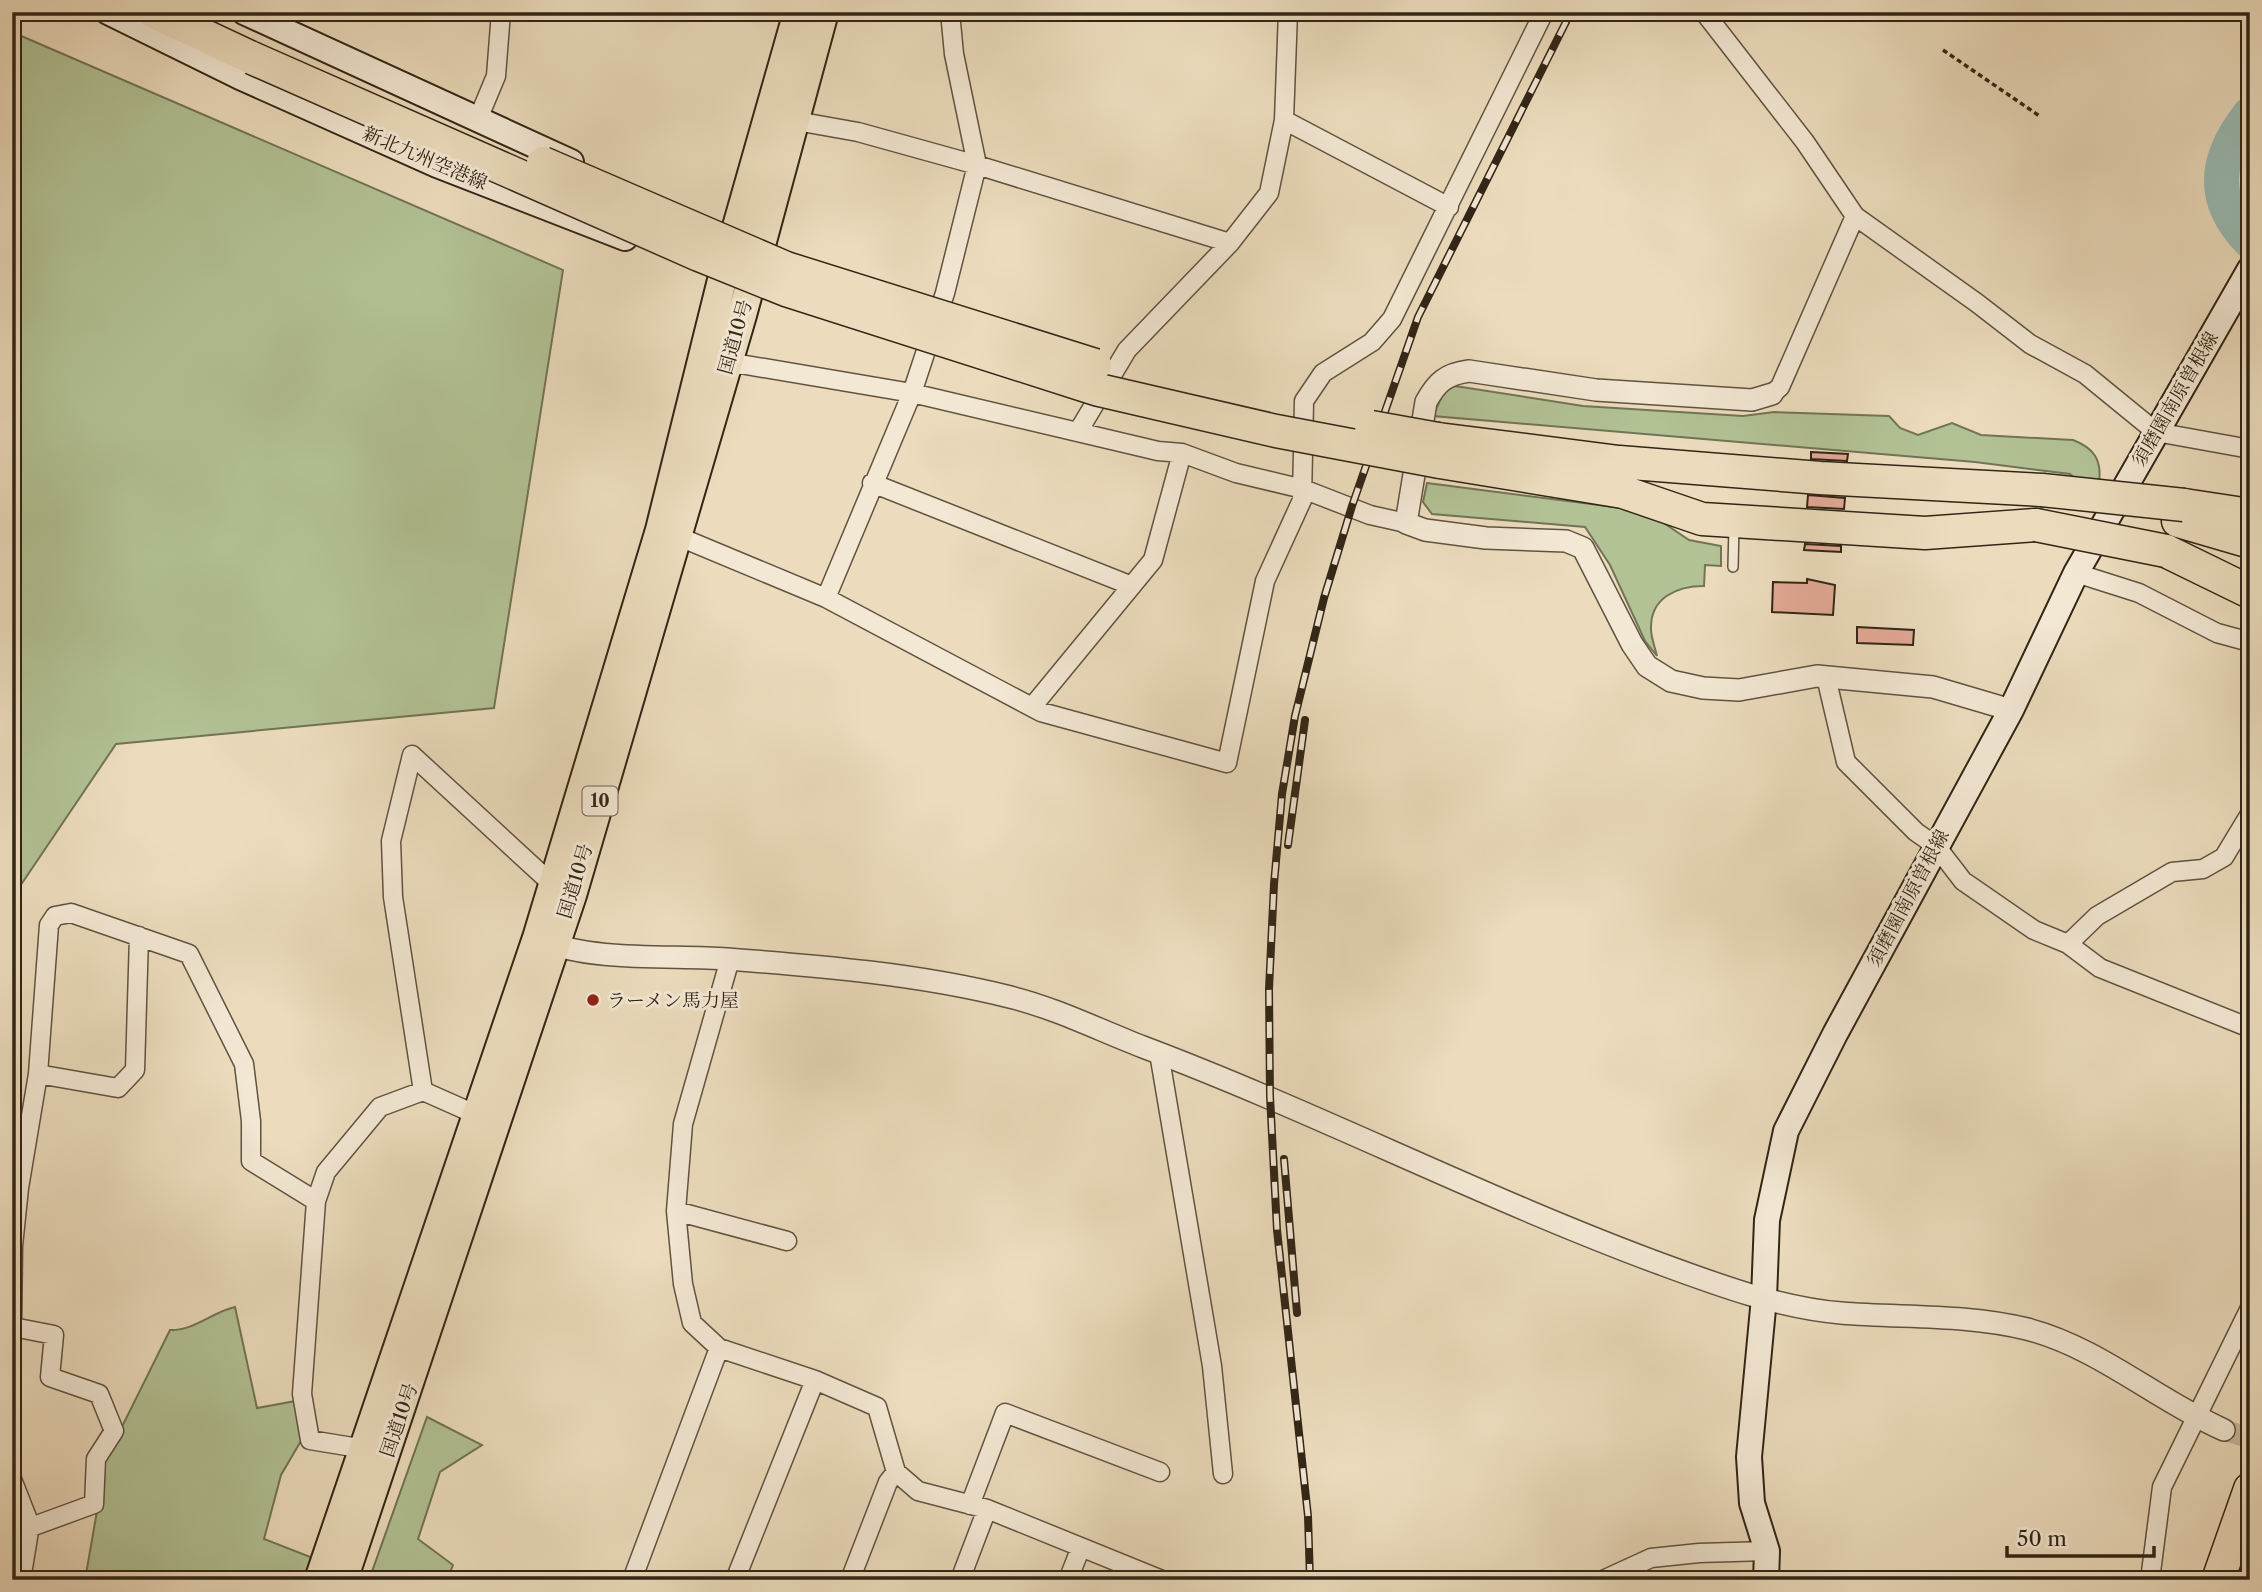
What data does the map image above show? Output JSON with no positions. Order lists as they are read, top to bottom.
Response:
{
  "streets": {
    "highway": ["国道10号", "10"],
    "main road": ["新北九州空港線", "須磨園南原曽根線"]
  },
  "crossings": [
    ["新北九州空港線", "国道10号"]
  ],
  "places": ["ラーメン馬力屋"],
  "scale_bar": "50 m"
}
